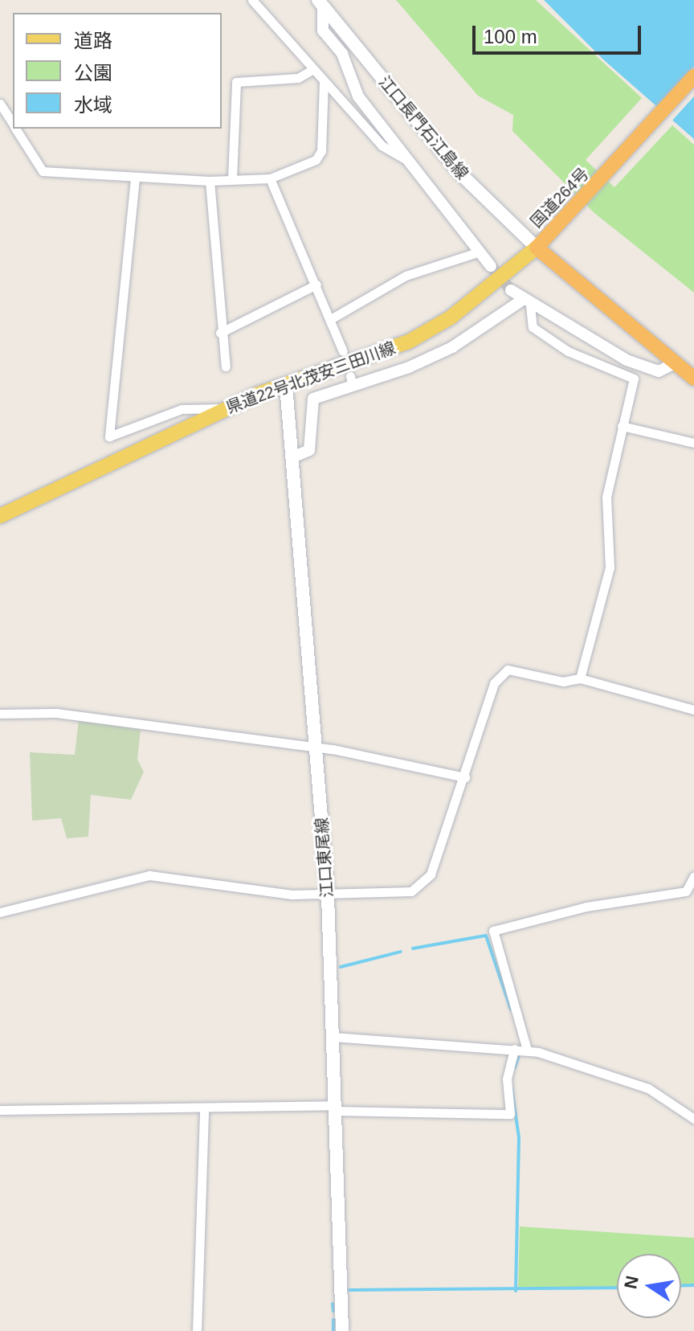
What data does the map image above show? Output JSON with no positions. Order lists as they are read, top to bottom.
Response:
{
  "streets": {
    "highway": ["国道264号"],
    "main road": ["江口長門石江島線", "県道22号北茂安三田川線", "江口東尾線"]
  },
  "crossings": [
    ["江口長門石江島線", "国道264号"],
    ["江口長門石江島線", "県道22号北茂安三田川線"],
    ["国道264号", "県道22号北茂安三田川線"],
    ["県道22号北茂安三田川線", "江口東尾線"]
  ],
  "legend": ["道路", "公園", "水域"],
  "scale_bar": "100 m",
  "north": "left"
}
